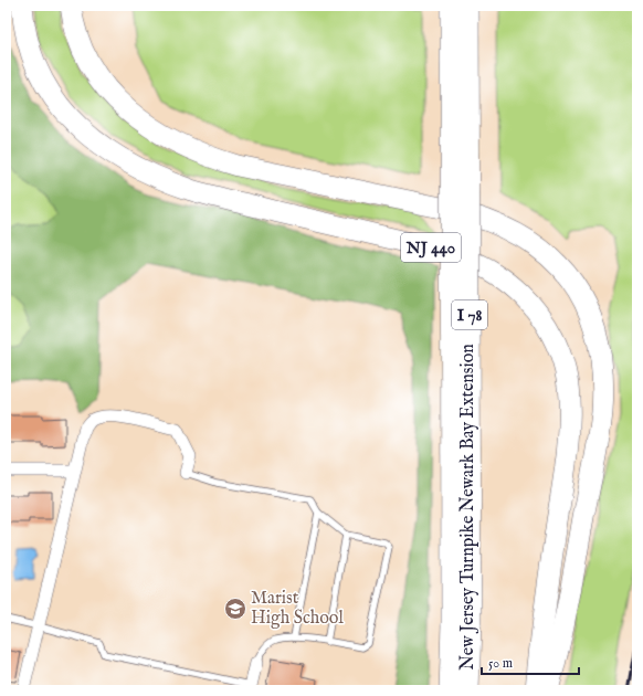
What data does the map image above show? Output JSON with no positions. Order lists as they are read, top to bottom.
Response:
{
  "streets": {
    "highway": ["NJ 440", "I 78", "New Jersey Turnpike Newark Bay Extension"]
  },
  "places": {
    "school or university": ["Marist High School"]
  },
  "scale_bar": "50 m"
}
